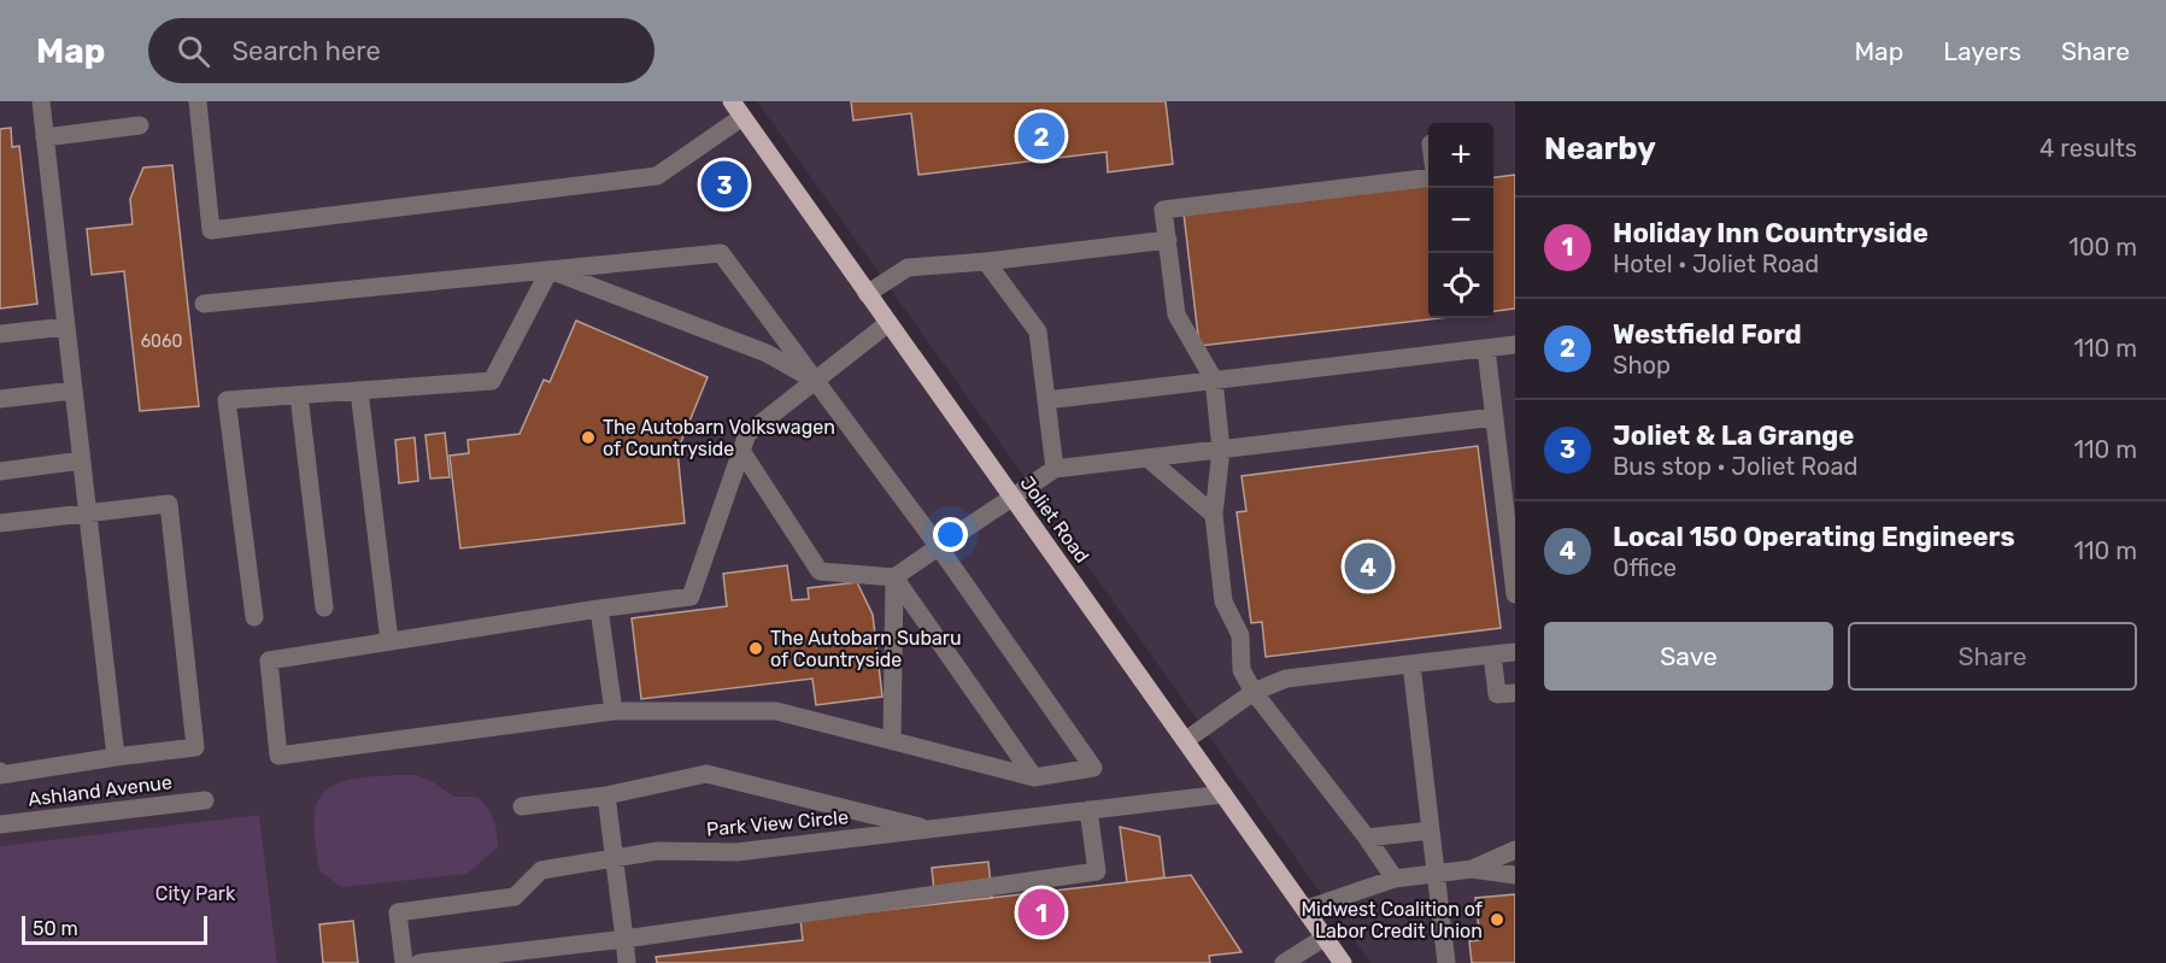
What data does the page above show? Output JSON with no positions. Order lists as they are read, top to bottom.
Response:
{
  "streets": {
    "main road": ["Joliet Road"],
    "street": ["Ashland Avenue", "Park View Circle"]
  },
  "crossings": [
    ["Joliet Road", "Park View Circle"]
  ],
  "parks": ["City Park"],
  "places": ["The Autobarn Volkswagen of Countryside", "The Autobarn Subaru of Countryside", "Midwest Coalition of Labor Credit Union"],
  "house_numbers": ["6060"],
  "scale_bar": "50 m",
  "page": {
    "header": "Map",
    "search": "Search here",
    "nav": ["Map", "Layers", "Share"],
    "heading": ["Nearby", "4 results"],
    "pins": [
      "2",
      "3",
      "4",
      "1"
    ],
    "map_buttons": ["+", "−"],
    "list": [
      {
        "mark": "1",
        "name": "Holiday Inn Countryside",
        "note": "Hotel · Joliet Road",
        "value": "100 m"
      },
      {
        "mark": "2",
        "name": "Westfield Ford",
        "note": "Shop",
        "value": "110 m"
      },
      {
        "mark": "3",
        "name": "Joliet & La Grange",
        "note": "Bus stop · Joliet Road",
        "value": "110 m"
      },
      {
        "mark": "4",
        "name": "Local 150 Operating Engineers",
        "note": "Office",
        "value": "110 m"
      }
    ],
    "buttons": ["Save", "Share"],
    "scale": "50 m"
  }
}
